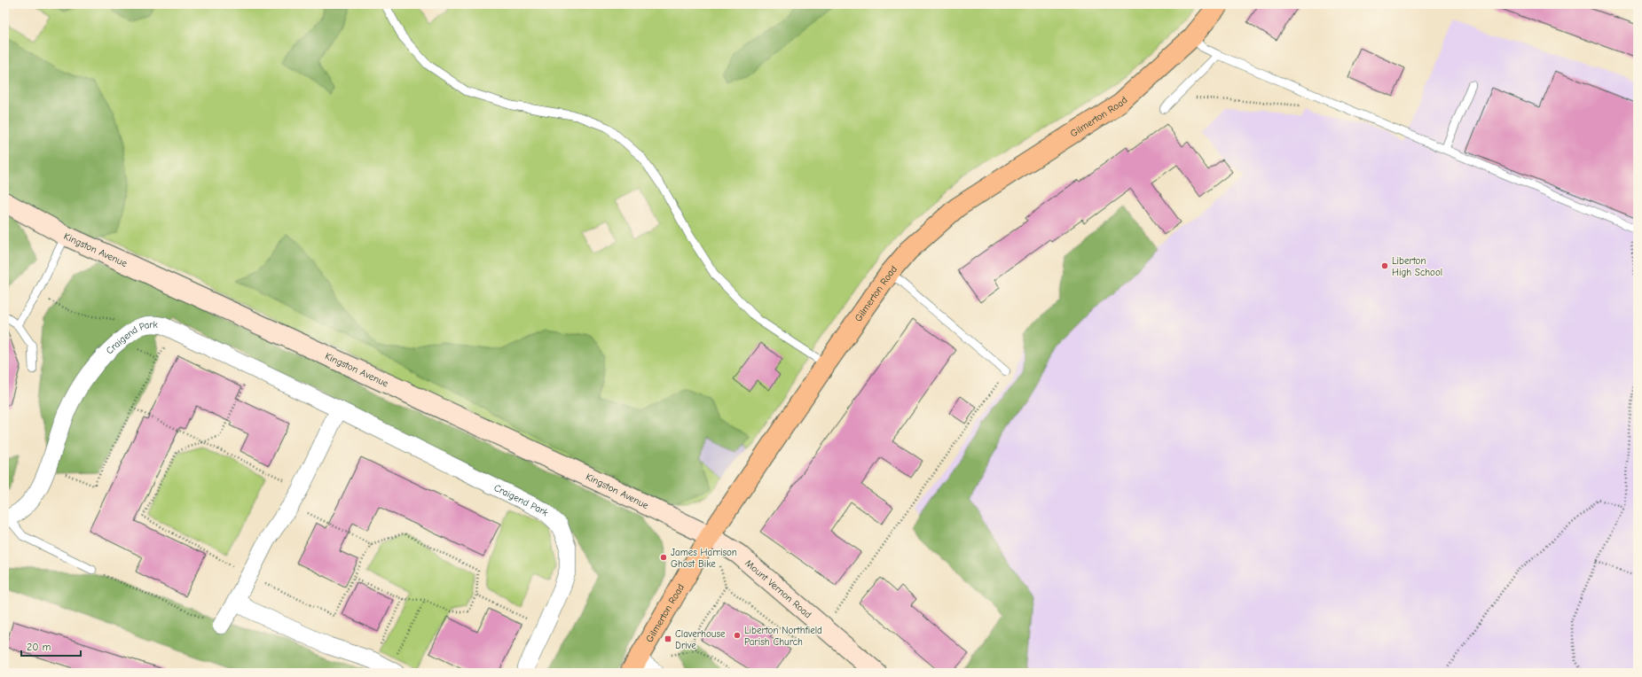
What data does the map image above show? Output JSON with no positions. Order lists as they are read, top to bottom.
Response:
{
  "streets": {
    "main road": ["Gilmerton Road"],
    "street": ["Kingston Avenue", "Craigend Park", "Mount Vernon Road"]
  },
  "crossings": [
    ["Gilmerton Road", "Kingston Avenue"],
    ["Gilmerton Road", "Mount Vernon Road"],
    ["Kingston Avenue", "Mount Vernon Road"]
  ],
  "places": {
    "other": ["Liberton High School", "James Harrison Ghost Bike", "Liberton Northfield Parish Church"],
    "transit": ["Claverhouse Drive"]
  },
  "scale_bar": "20 m"
}
